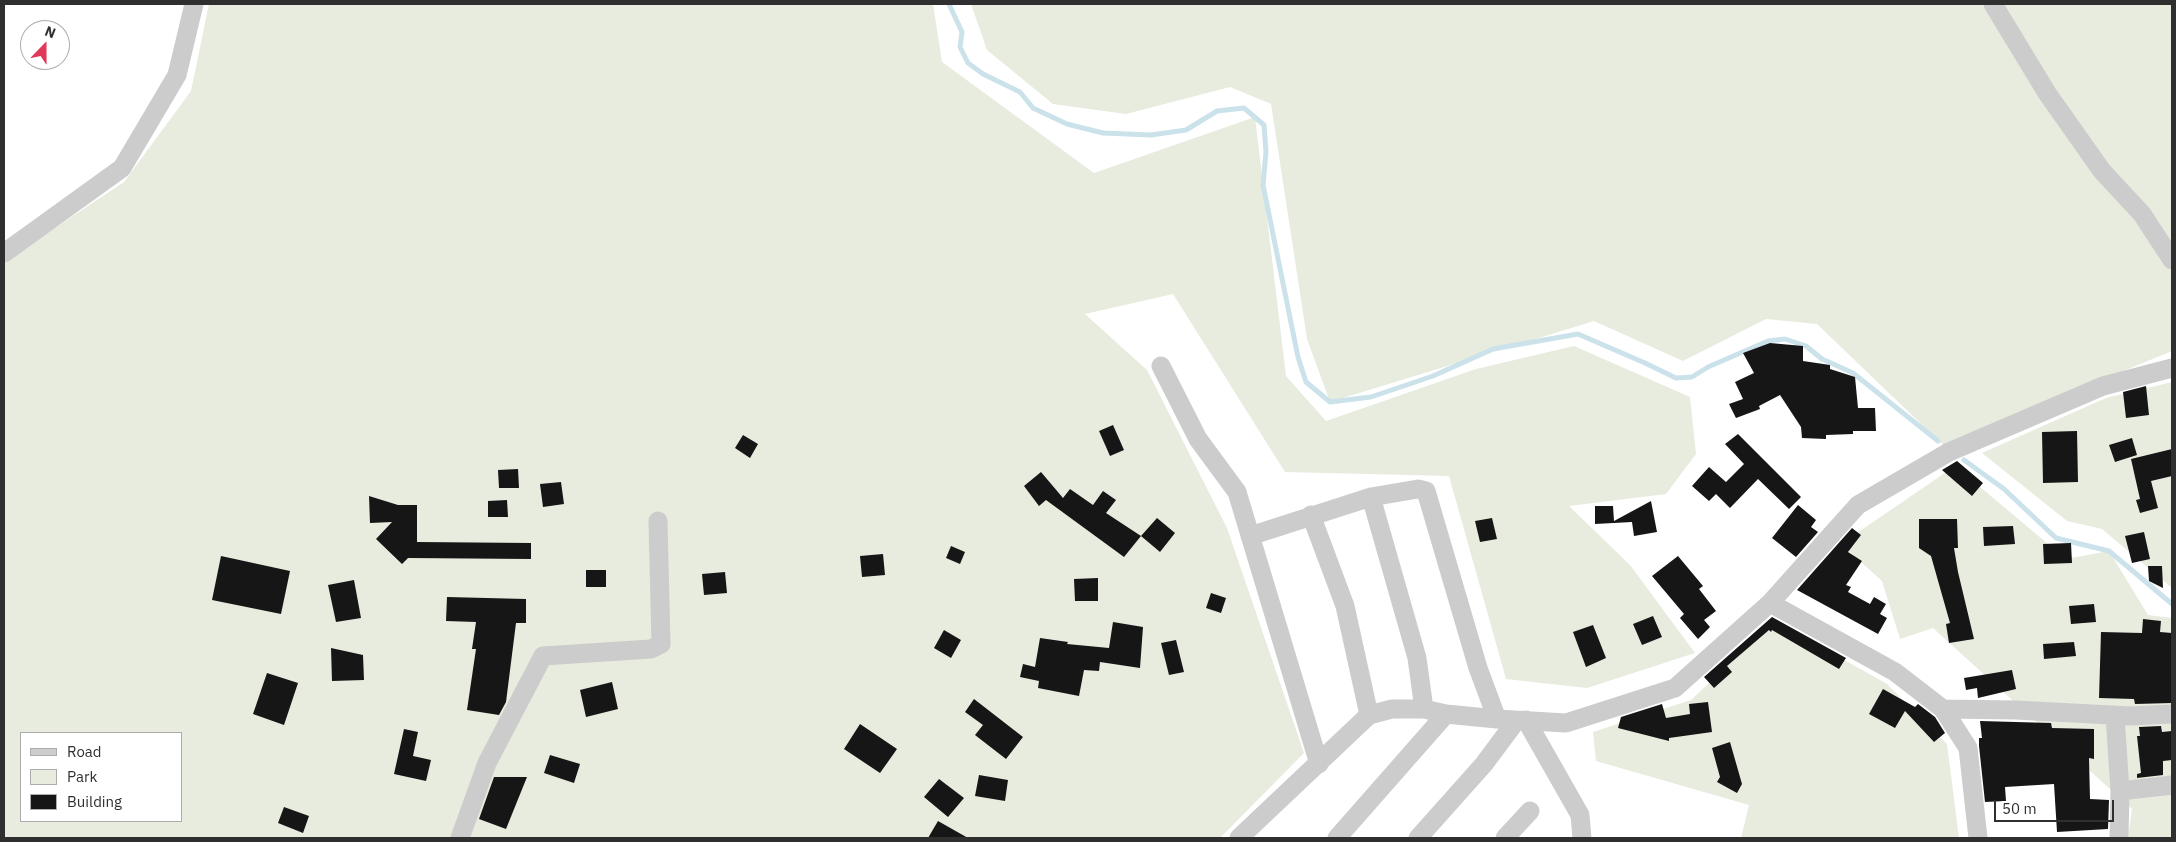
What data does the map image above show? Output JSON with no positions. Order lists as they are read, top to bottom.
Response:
{
  "legend": ["Road", "Park", "Building"],
  "scale_bar": "50 m",
  "north": "top"
}
